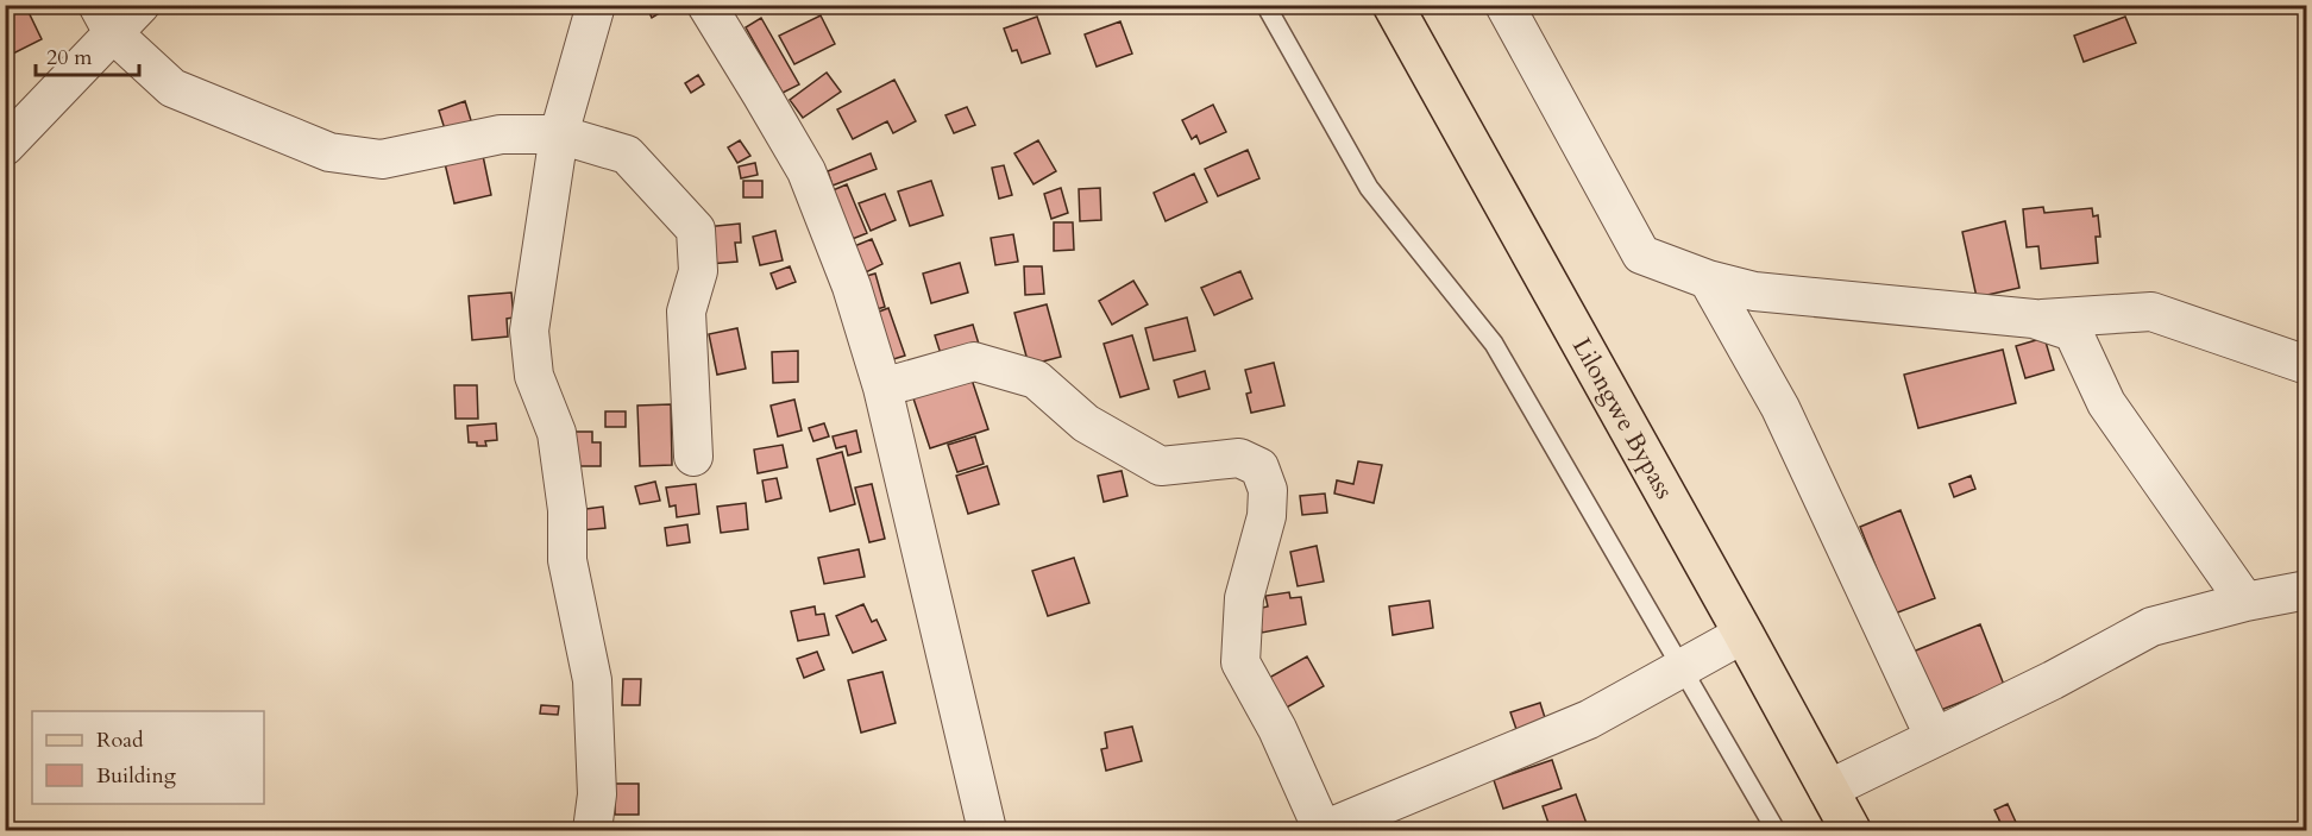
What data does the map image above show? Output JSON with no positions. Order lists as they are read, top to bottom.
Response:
{
  "streets": {
    "main road": ["Lilongwe Bypass"]
  },
  "legend": ["Road", "Building"],
  "scale_bar": "20 m"
}
